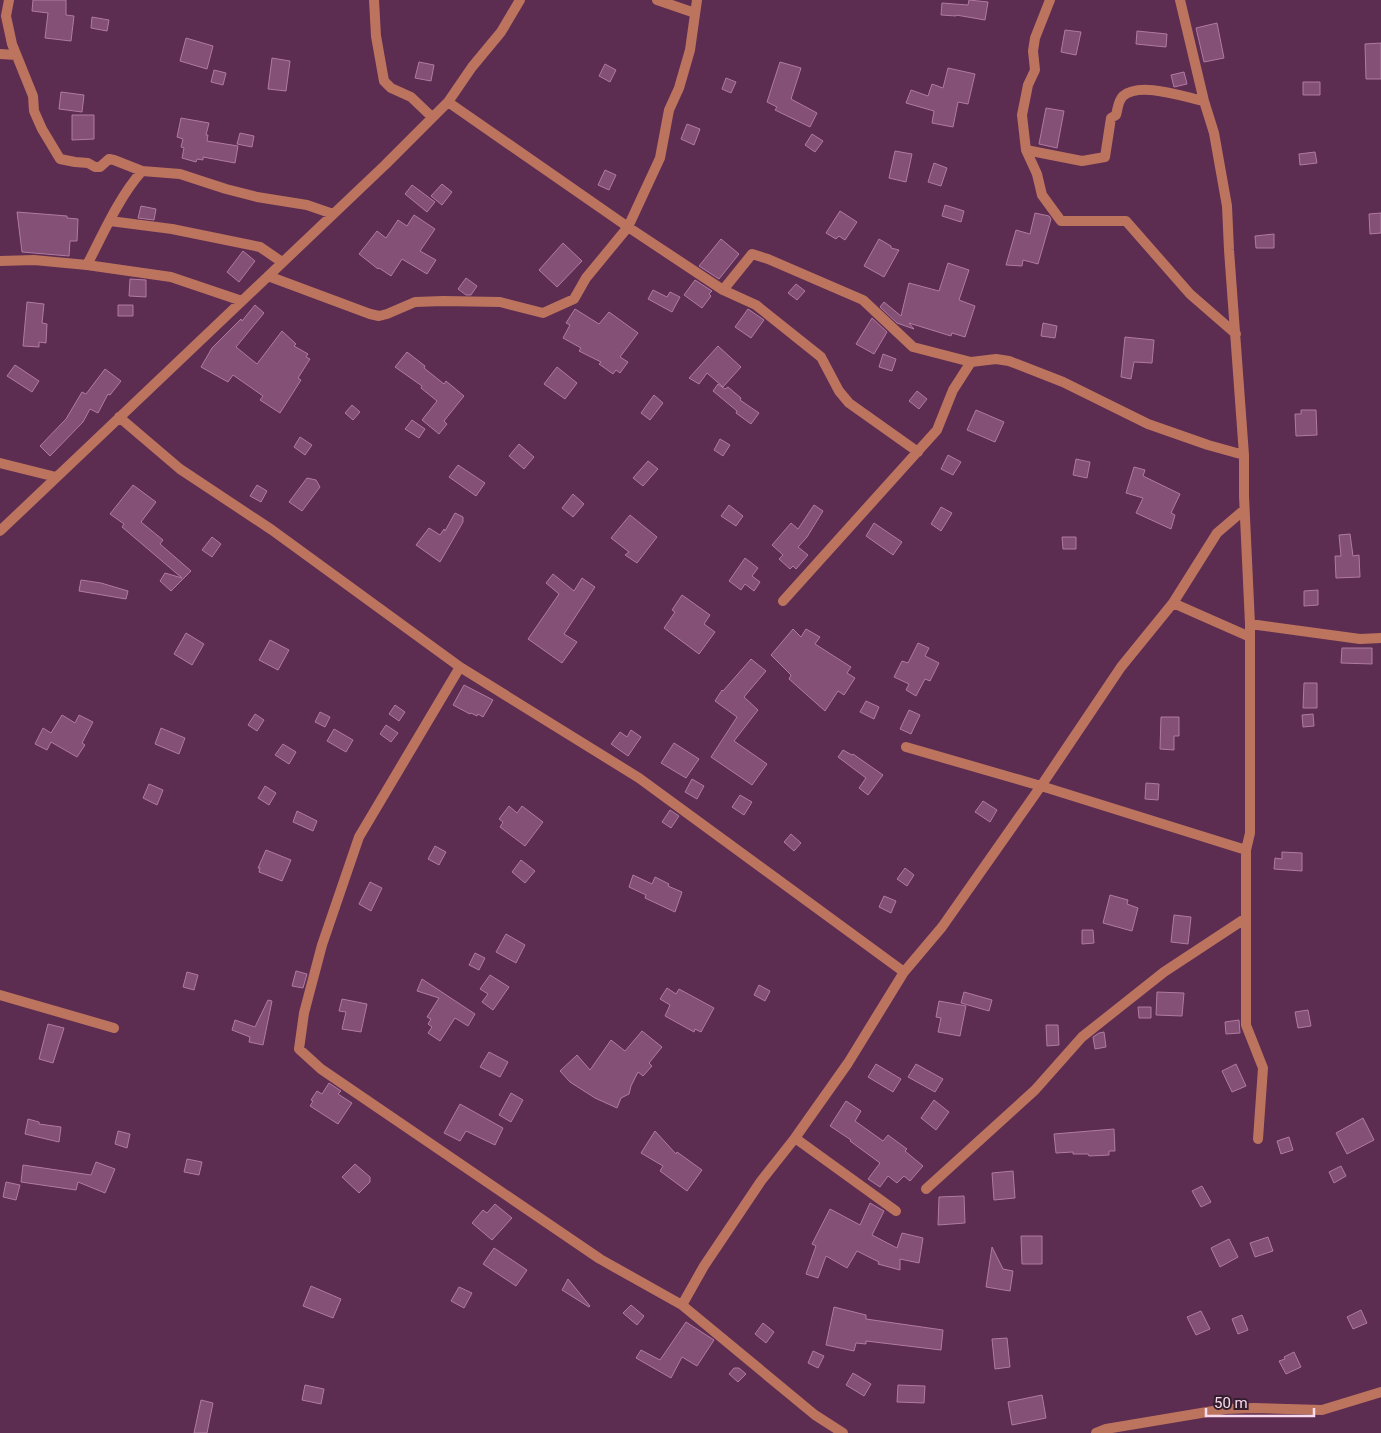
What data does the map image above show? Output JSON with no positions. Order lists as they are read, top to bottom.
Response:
{
  "scale_bar": "50 m"
}
